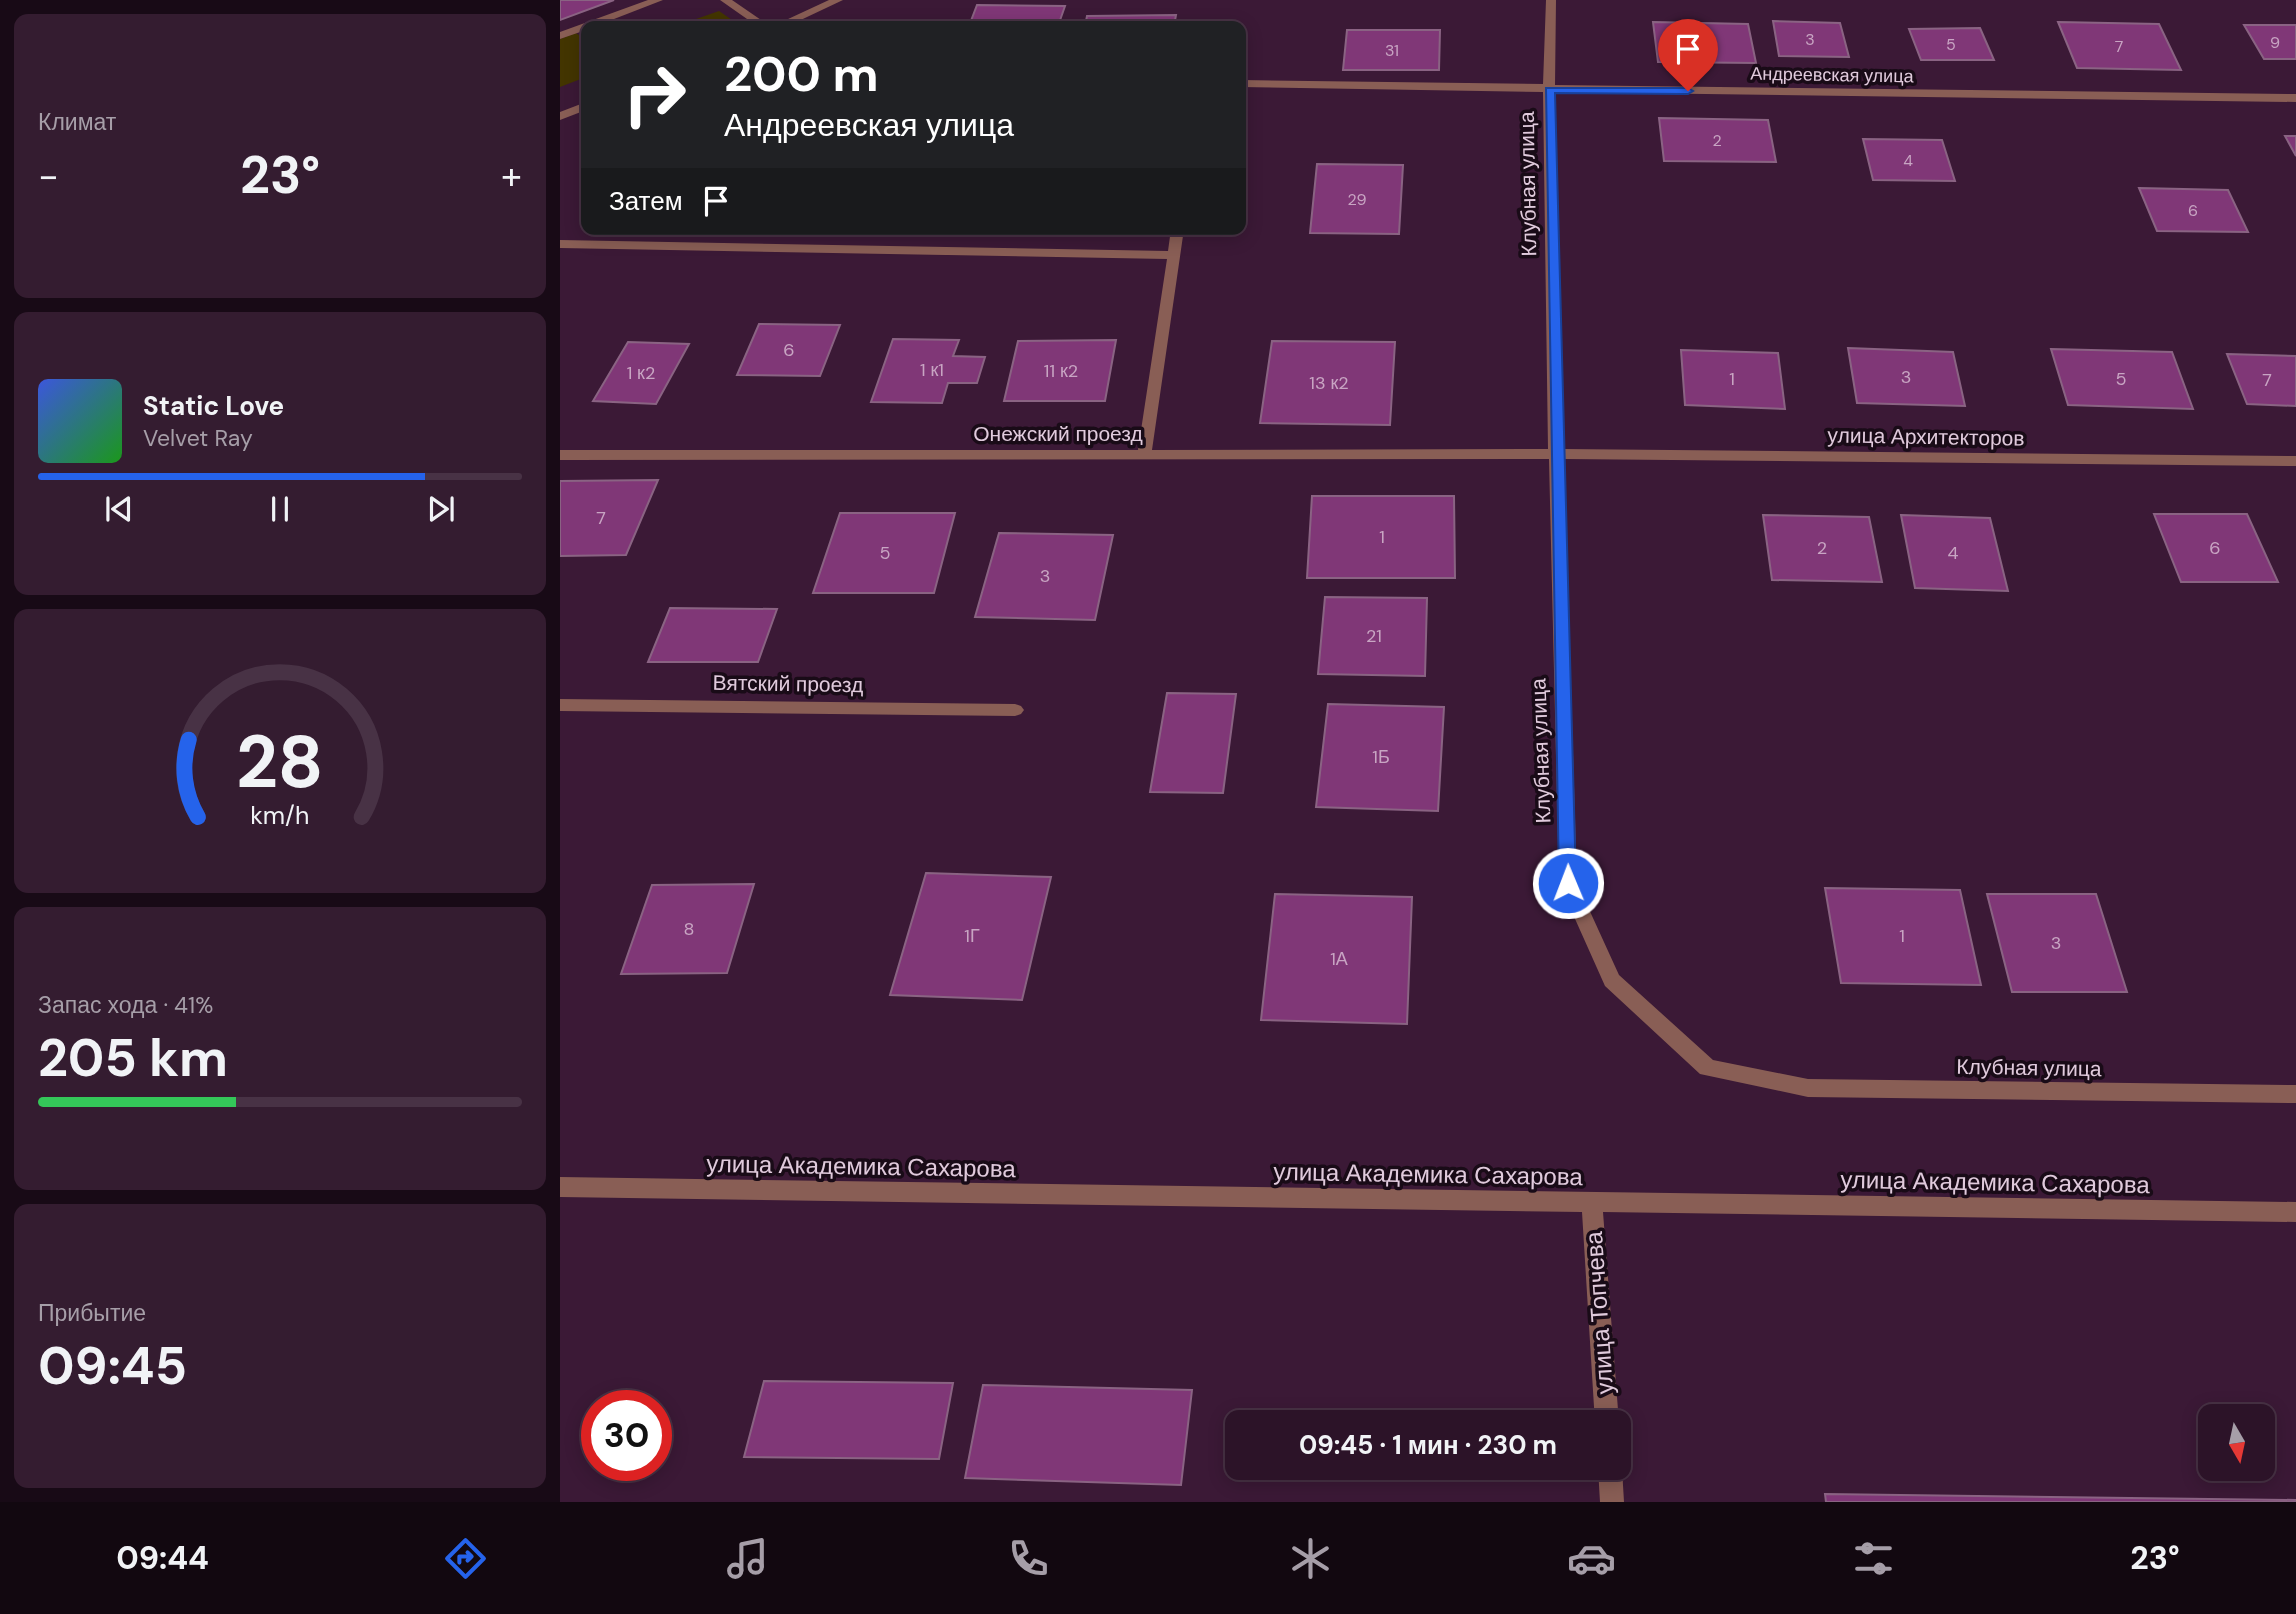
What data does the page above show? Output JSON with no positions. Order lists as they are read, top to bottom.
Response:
{
  "streets": {
    "street": [
      "Андреевская улица",
      "Клубная улица",
      "Онежский проезд",
      "улица Архитекторов",
      "Вятский проезд",
      "улица Академика Сахарова",
      "улица Топчева"
    ]
  },
  "crossings": [
    ["Андреевская улица", "Клубная улица"],
    ["Клубная улица", "Онежский проезд"],
    ["Клубная улица", "улица Архитекторов"],
    ["Онежский проезд", "улица Архитекторов"],
    ["улица Академика Сахарова", "улица Топчева"]
  ],
  "house_numbers": [
    "3",
    "9",
    "5",
    "7",
    "31",
    "2",
    "4",
    "29",
    "6",
    "6",
    "1 к1",
    "11 к2",
    "1 к2",
    "3",
    "1",
    "5",
    "7",
    "13 к2",
    "7",
    "1",
    "2",
    "6",
    "5",
    "4",
    "3",
    "21",
    "1Б",
    "8",
    "1Г",
    "1",
    "3",
    "1А"
  ],
  "north": "bottom",
  "page": {
    "tile": [
      "Климат",
      ["Запас хода · 41%", "205 km"],
      ["Прибытие", "09:45"]
    ],
    "turn": ["200 m", "Андреевская улица"],
    "heat": ["−", "23°", "+"],
    "then": "Затем",
    "song": ["Static Love", "Velvet Ray"],
    "limit": "30",
    "trip": "09:45 · 1 мин · 230 m",
    "tabs": ["09:44", "23°"],
    "gauge": ["28", "km/h"]
  }
}
